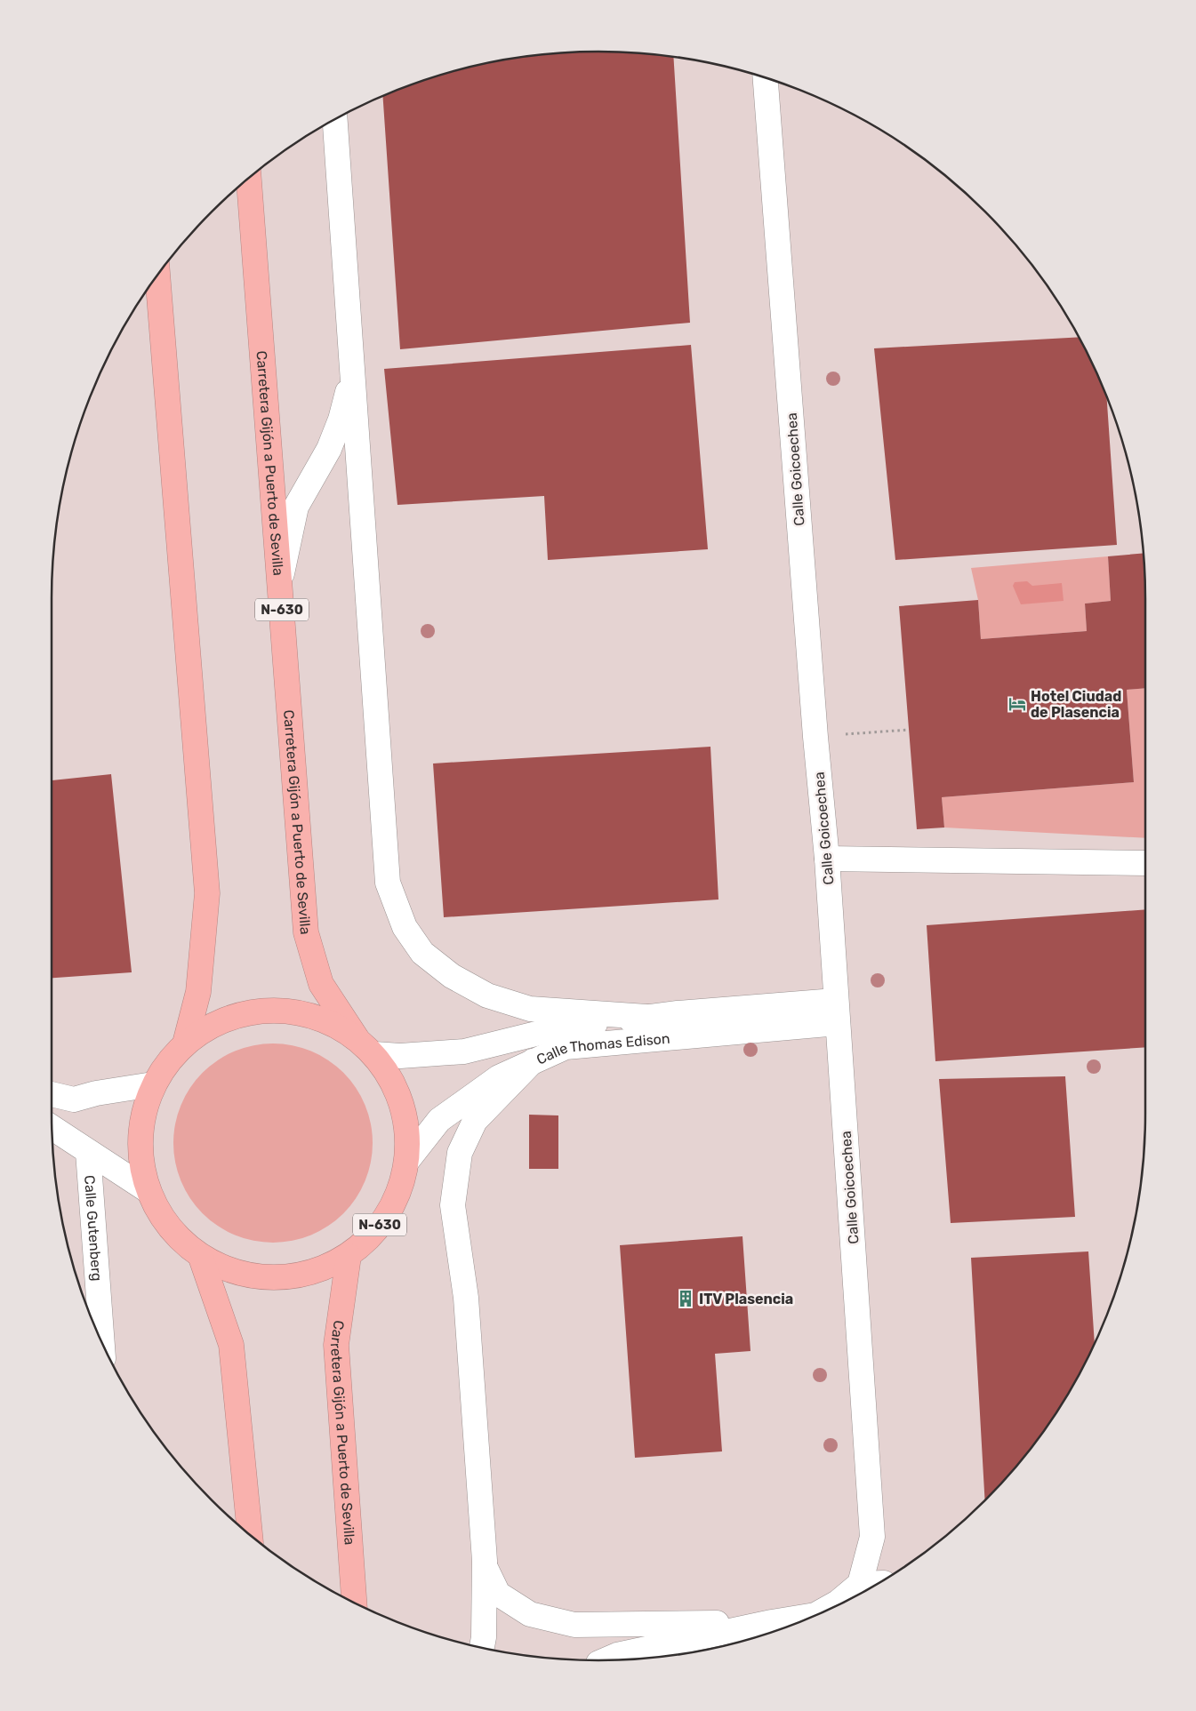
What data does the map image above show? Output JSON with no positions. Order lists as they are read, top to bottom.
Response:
{
  "streets": {
    "highway": ["Carretera Gijón a Puerto de Sevilla", "N-630"],
    "street": ["Calle Goicoechea", "Calle Thomas Edison", "Calle Gutenberg"]
  },
  "crossings": [
    ["Carretera Gijón a Puerto de Sevilla", "N-630"],
    ["Carretera Gijón a Puerto de Sevilla", "Calle Thomas Edison"],
    ["Calle Goicoechea", "Calle Thomas Edison"],
    ["N-630", "Calle Thomas Edison"]
  ],
  "places": {
    "hotel": ["Hotel Ciudad de Plasencia"],
    "building": ["ITV Plasencia"]
  }
}
